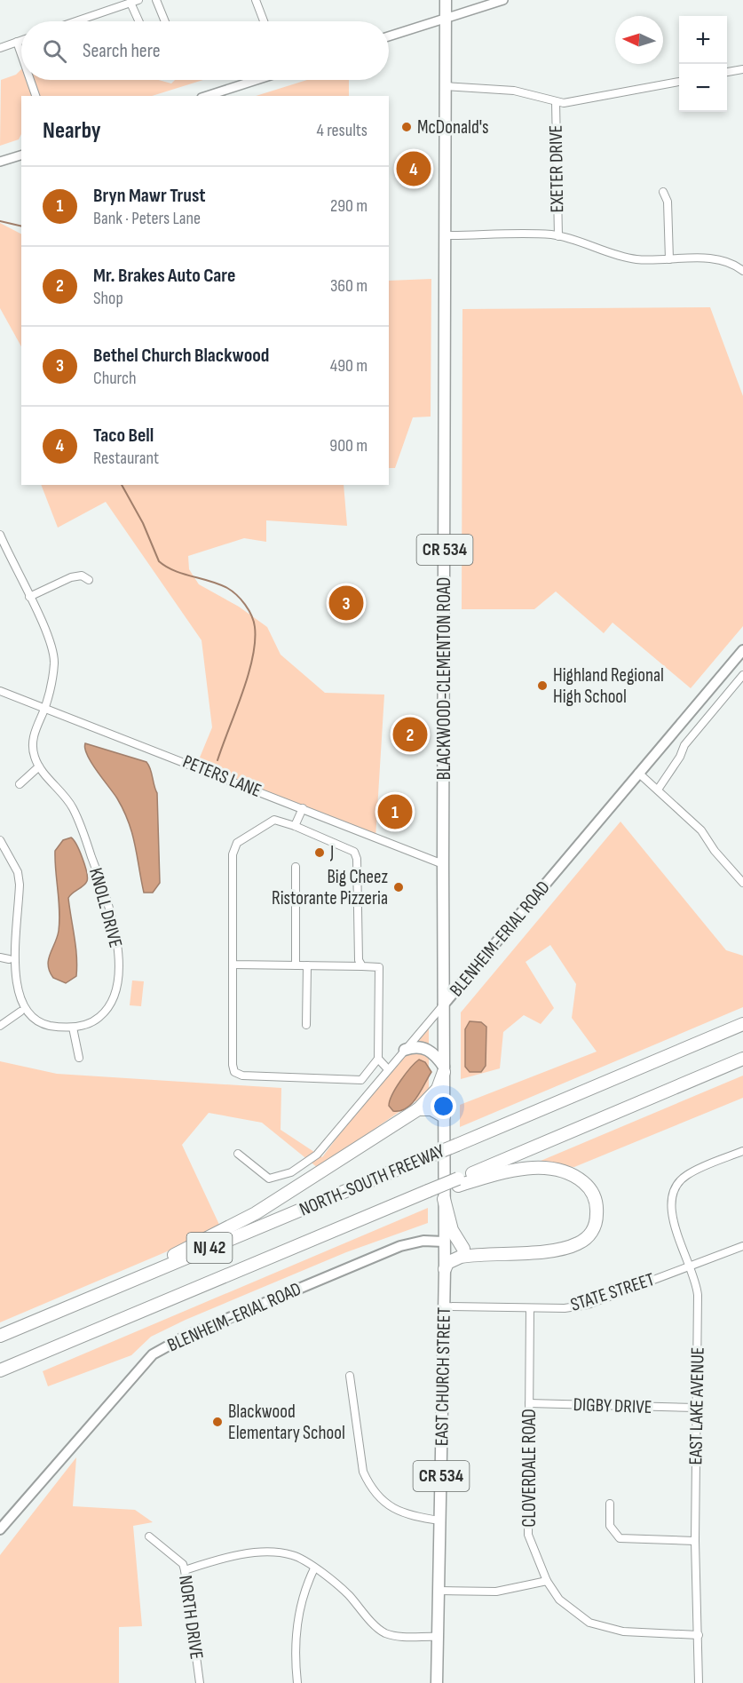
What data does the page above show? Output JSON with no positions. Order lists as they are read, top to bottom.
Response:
{
  "streets": {
    "highway": ["NORTH-SOUTH FREEWAY", "NJ 42"],
    "main road": [
      "CR 534",
      "BLACKWOOD-CLEMENTON ROAD",
      "BLENHEIM-ERIAL ROAD",
      "EAST CHURCH STREET"
    ],
    "street": [
      "EXETER DRIVE",
      "PETERS LANE",
      "KNOLL DRIVE",
      "STATE STREET",
      "DIGBY DRIVE",
      "EAST LAKE AVENUE",
      "CLOVERDALE ROAD",
      "NORTH DRIVE"
    ]
  },
  "crossings": [
    ["BLACKWOOD-CLEMENTON ROAD", "PETERS LANE"],
    ["BLACKWOOD-CLEMENTON ROAD", "BLENHEIM-ERIAL ROAD"],
    ["BLACKWOOD-CLEMENTON ROAD", "EAST CHURCH STREET"],
    ["PETERS LANE", "KNOLL DRIVE"],
    ["BLENHEIM-ERIAL ROAD", "EAST CHURCH STREET"],
    ["STATE STREET", "EAST CHURCH STREET"],
    ["STATE STREET", "EAST LAKE AVENUE"],
    ["STATE STREET", "CLOVERDALE ROAD"],
    ["DIGBY DRIVE", "EAST LAKE AVENUE"],
    ["DIGBY DRIVE", "CLOVERDALE ROAD"],
    ["EAST LAKE AVENUE", "CLOVERDALE ROAD"]
  ],
  "places": [
    "McDonald's",
    "Highland Regional High School",
    "J",
    "Big Cheez Ristorante Pizzeria",
    "Blackwood Elementary School"
  ],
  "north": "left",
  "page": {
    "map_buttons": ["+", "−"],
    "search": "Search here",
    "heading": ["Nearby", "4 results"],
    "pins": [
      "4",
      "3",
      "2",
      "1"
    ],
    "list": [
      {
        "mark": "1",
        "name": "Bryn Mawr Trust",
        "note": "Bank · Peters Lane",
        "value": "290 m"
      },
      {
        "mark": "2",
        "name": "Mr. Brakes Auto Care",
        "note": "Shop",
        "value": "360 m"
      },
      {
        "mark": "3",
        "name": "Bethel Church Blackwood",
        "note": "Church",
        "value": "490 m"
      },
      {
        "mark": "4",
        "name": "Taco Bell",
        "note": "Restaurant",
        "value": "900 m"
      }
    ]
  }
}
